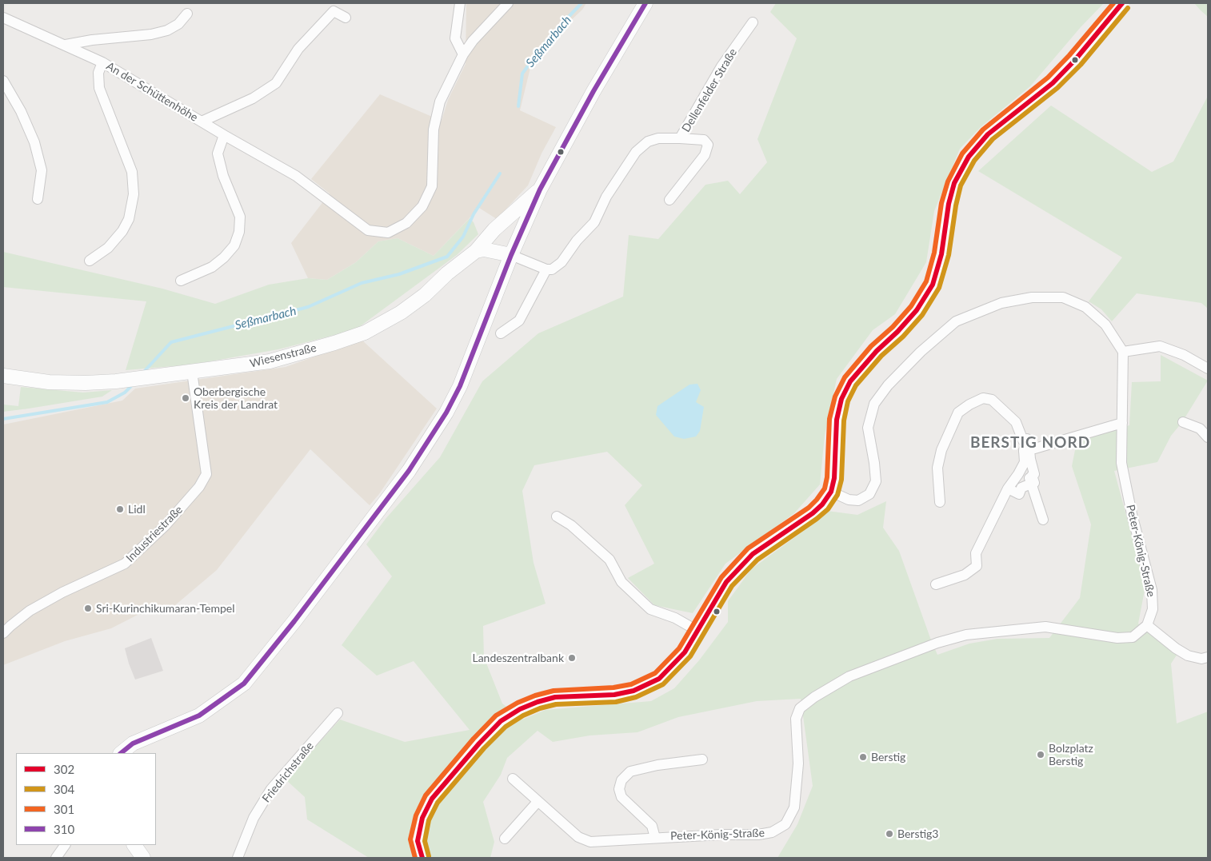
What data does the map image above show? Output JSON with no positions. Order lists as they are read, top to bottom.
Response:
{
  "streets": {
    "street": [
      "Dellenfelder Straße",
      "An der Schüttenhöhe",
      "Wiesenstraße",
      "Industriestraße",
      "Peter-König-Straße",
      "Friedrichstraße"
    ]
  },
  "crossings": [
    ["Wiesenstraße", "Industriestraße"]
  ],
  "districts": ["BERSTIG NORD"],
  "water": ["Seßmarbach"],
  "places": [
    "Oberbergische Kreis der Landrat",
    "Lidl",
    "Sri-Kurinchikumaran-Tempel",
    "Landeszentralbank",
    "Bolzplatz Berstig",
    "Berstig",
    "Berstig3"
  ],
  "lines": [
    "transit line 302",
    "transit line 301",
    "transit line 310",
    "transit line 304"
  ],
  "legend": [
    "302",
    "304",
    "301",
    "310"
  ]
}
